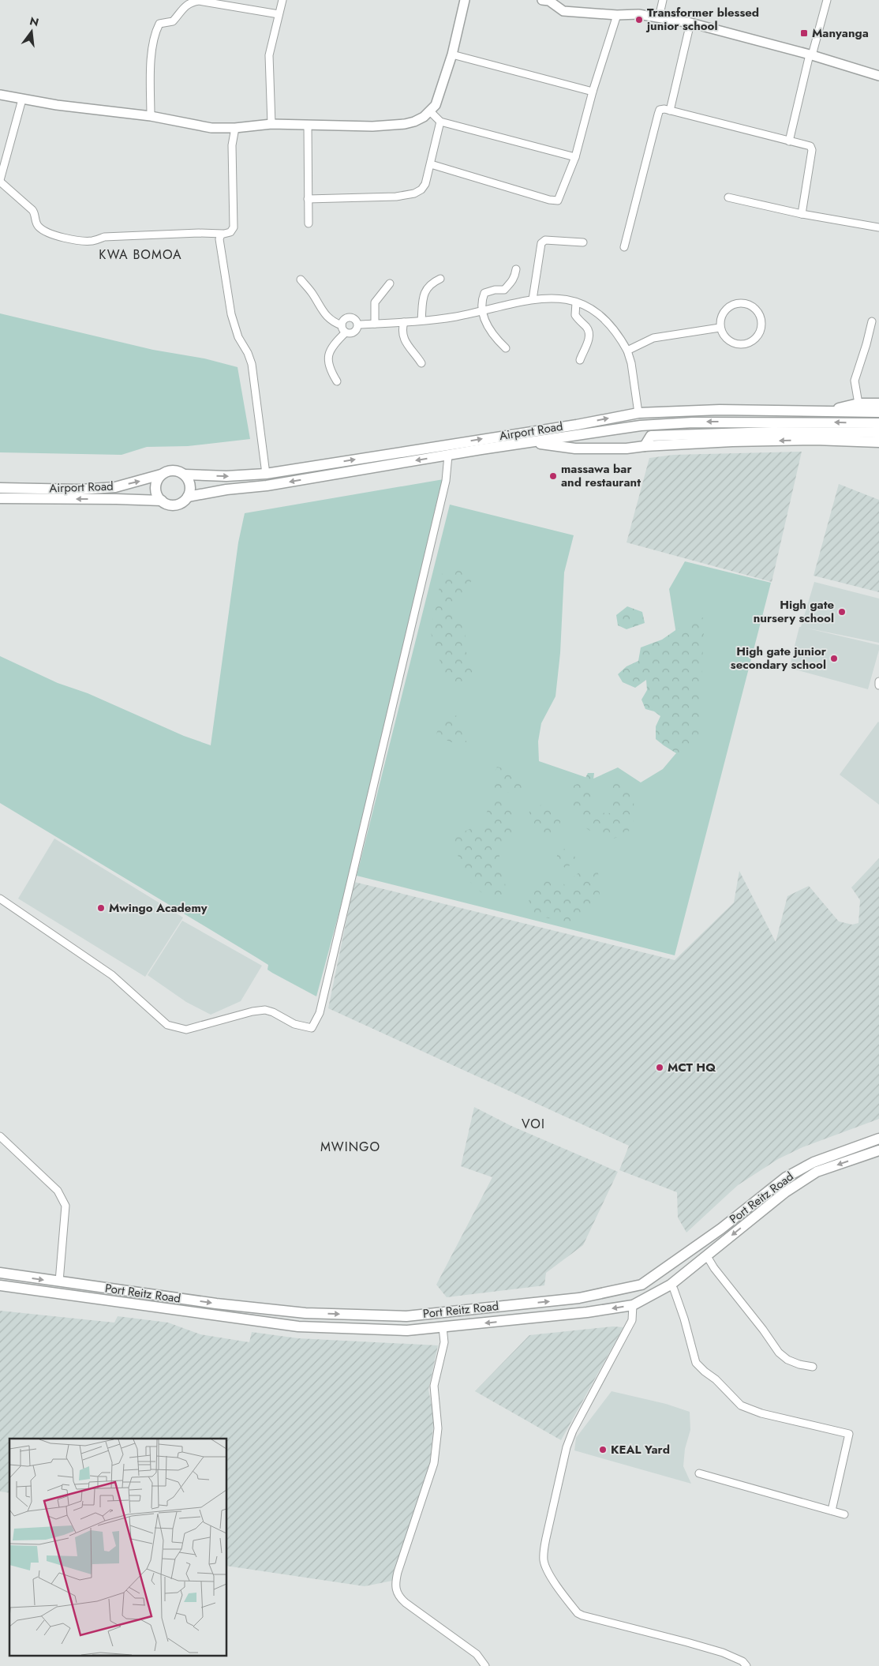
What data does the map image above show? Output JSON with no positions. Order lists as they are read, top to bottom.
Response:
{
  "streets": {
    "main road": ["Airport Road", "Port Reitz Road"]
  },
  "districts": ["KWA BOMOA", "VOI", "MWINGO"],
  "places": {
    "other": [
      "Transformer blessed junior school",
      "massawa bar and restaurant",
      "High gate nursery school",
      "High gate junior secondary school",
      "Mwingo Academy",
      "MCT HQ",
      "KEAL Yard"
    ],
    "transit": ["Manyanga"]
  },
  "north": "top"
}
